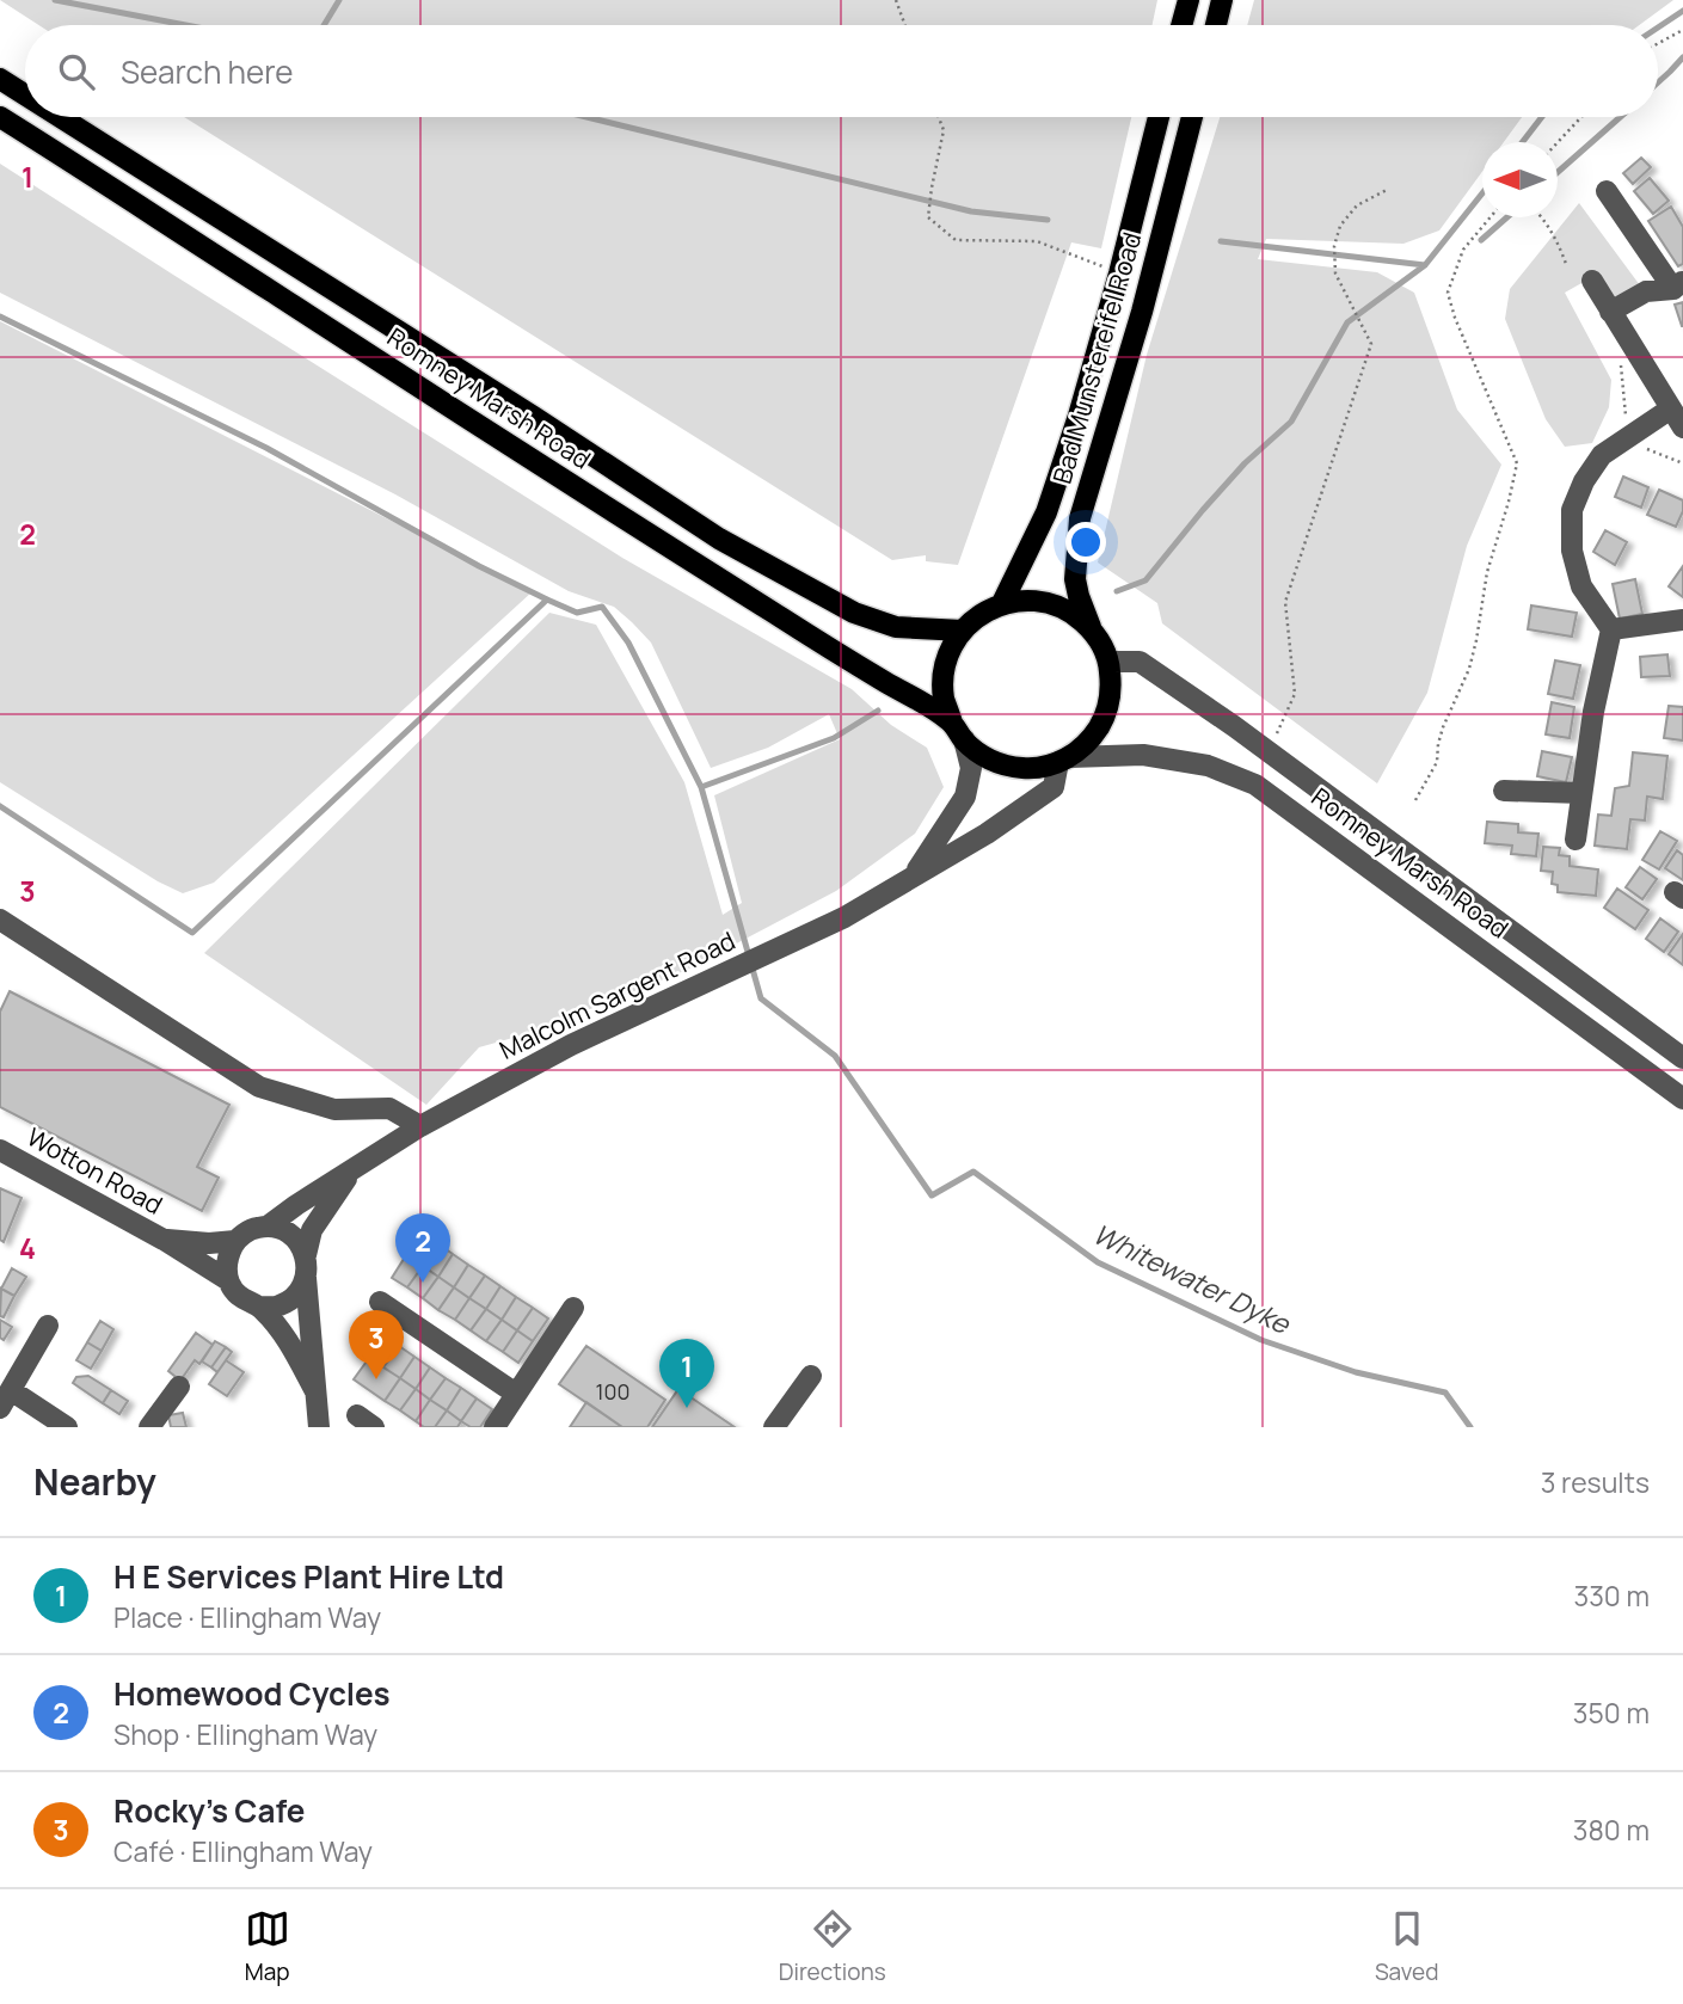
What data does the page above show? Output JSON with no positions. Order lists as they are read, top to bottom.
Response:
{
  "streets": {
    "main road": ["Bad Munstereifel Road", "Romney Marsh Road"],
    "street": ["Malcolm Sargent Road", "Wotton Road"]
  },
  "crossings": [
    ["Bad Munstereifel Road", "Romney Marsh Road"],
    ["Bad Munstereifel Road", "Malcolm Sargent Road"],
    ["Romney Marsh Road", "Malcolm Sargent Road"],
    ["Malcolm Sargent Road", "Wotton Road"]
  ],
  "water": ["Whitewater Dyke"],
  "house_numbers": ["100"],
  "north": "left",
  "page": {
    "search": "Search here",
    "pins": ["2", "3", "1"],
    "heading": ["Nearby", "3 results"],
    "list": [
      {
        "mark": "1",
        "name": "H E Services Plant Hire Ltd",
        "note": "Place · Ellingham Way",
        "value": "330 m"
      },
      {
        "mark": "2",
        "name": "Homewood Cycles",
        "note": "Shop · Ellingham Way",
        "value": "350 m"
      },
      {
        "mark": "3",
        "name": "Rocky's Cafe",
        "note": "Café · Ellingham Way",
        "value": "380 m"
      }
    ],
    "nav": ["Map", "Directions", "Saved"]
  },
  "grid": {
    "rows": [
      "1",
      "2",
      "3",
      "4"
    ]
  }
}
